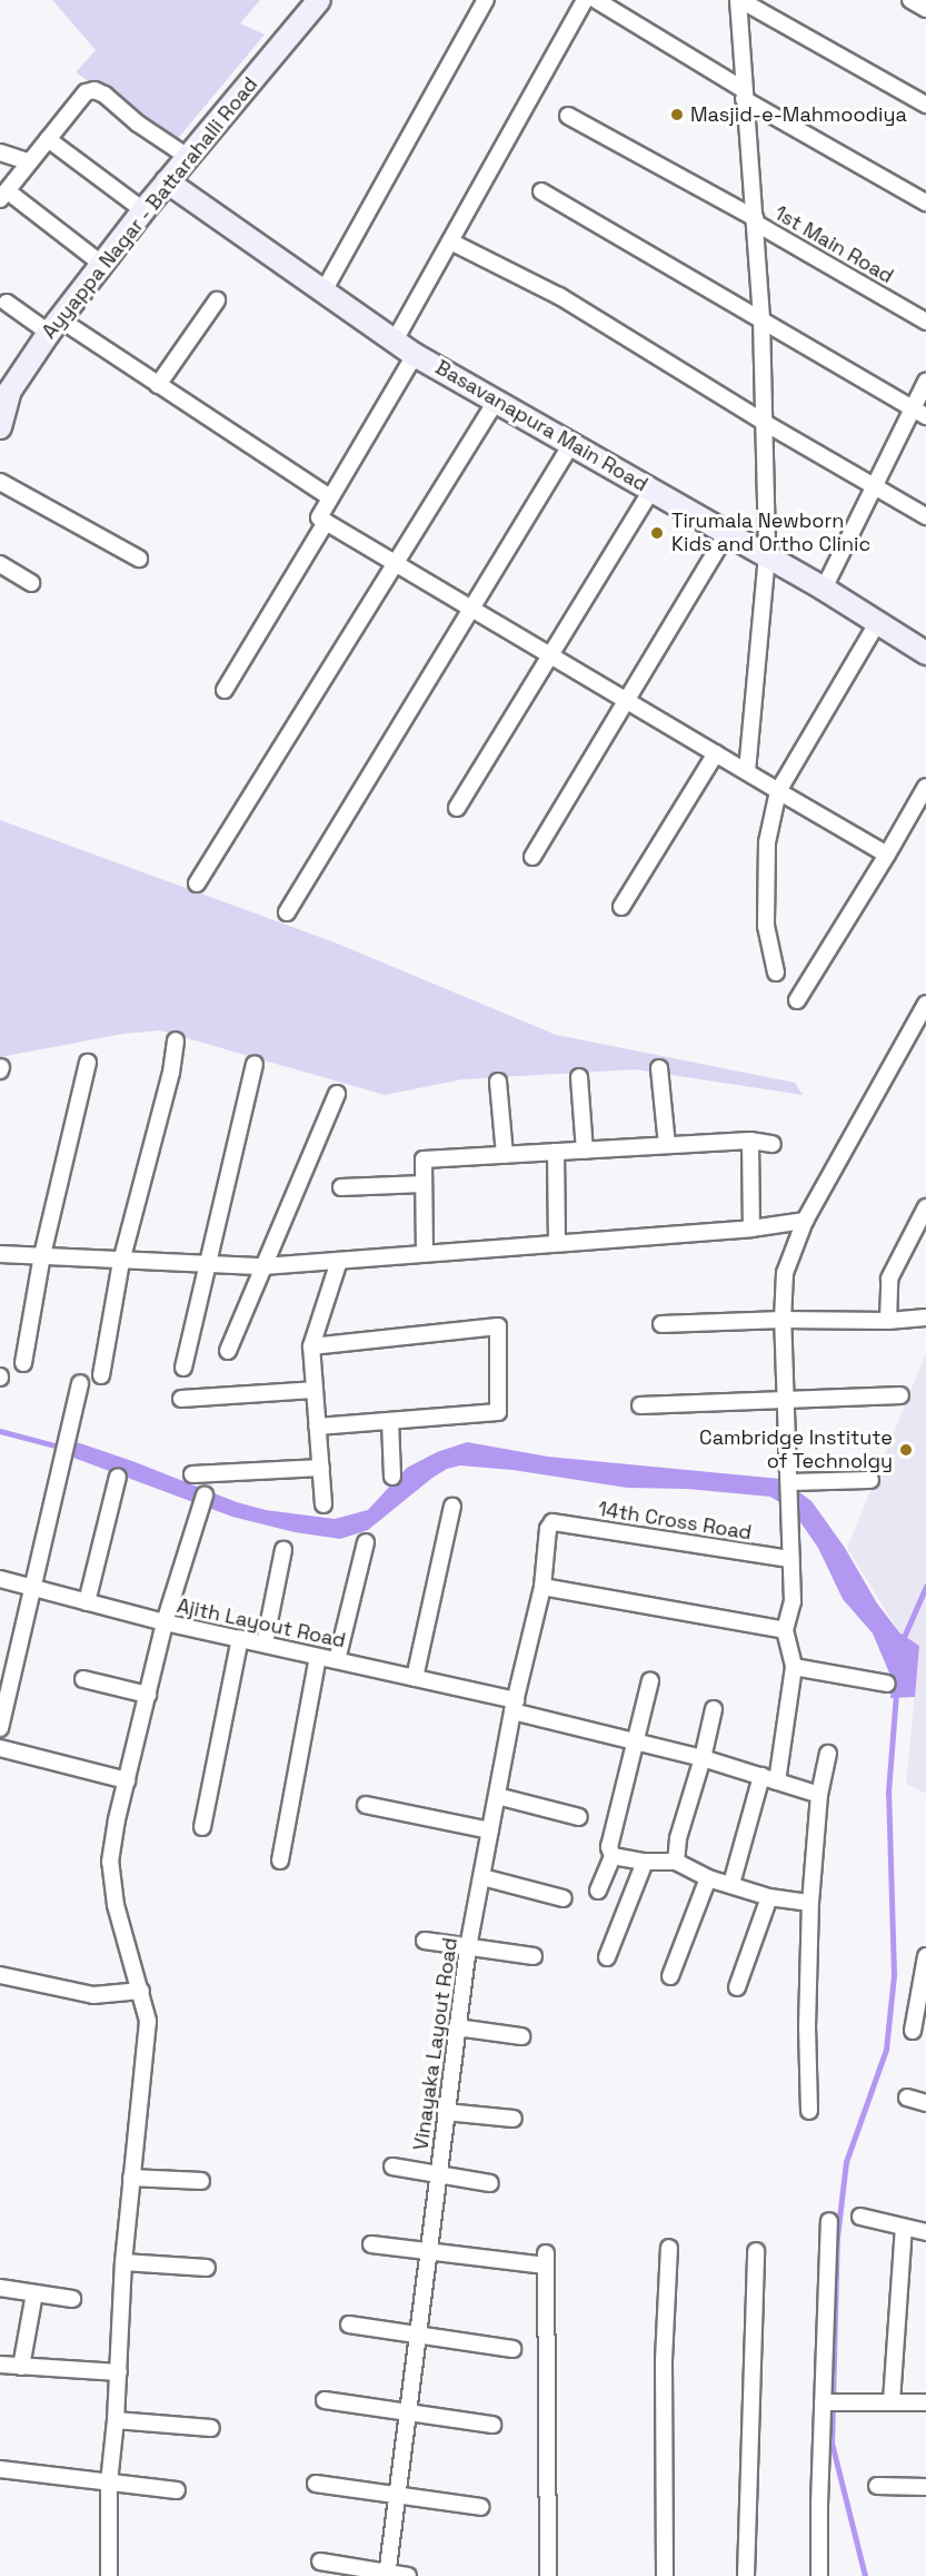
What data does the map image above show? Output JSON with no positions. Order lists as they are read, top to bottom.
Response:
{
  "streets": {
    "street": [
      "Ayyappa Nagar - Battarahalli Road",
      "1st Main Road",
      "Basavanapura Main Road",
      "14th Cross Road",
      "Ajith Layout Road",
      "Vinayaka Layout Road"
    ]
  },
  "crossings": [
    ["Ayyappa Nagar - Battarahalli Road", "Basavanapura Main Road"],
    ["14th Cross Road", "Vinayaka Layout Road"],
    ["Ajith Layout Road", "Vinayaka Layout Road"]
  ],
  "places": ["Masjid-e-Mahmoodiya", "Tirumala Newborn Kids and Ortho Clinic", "Cambridge Institute of Technolgy"]
}
